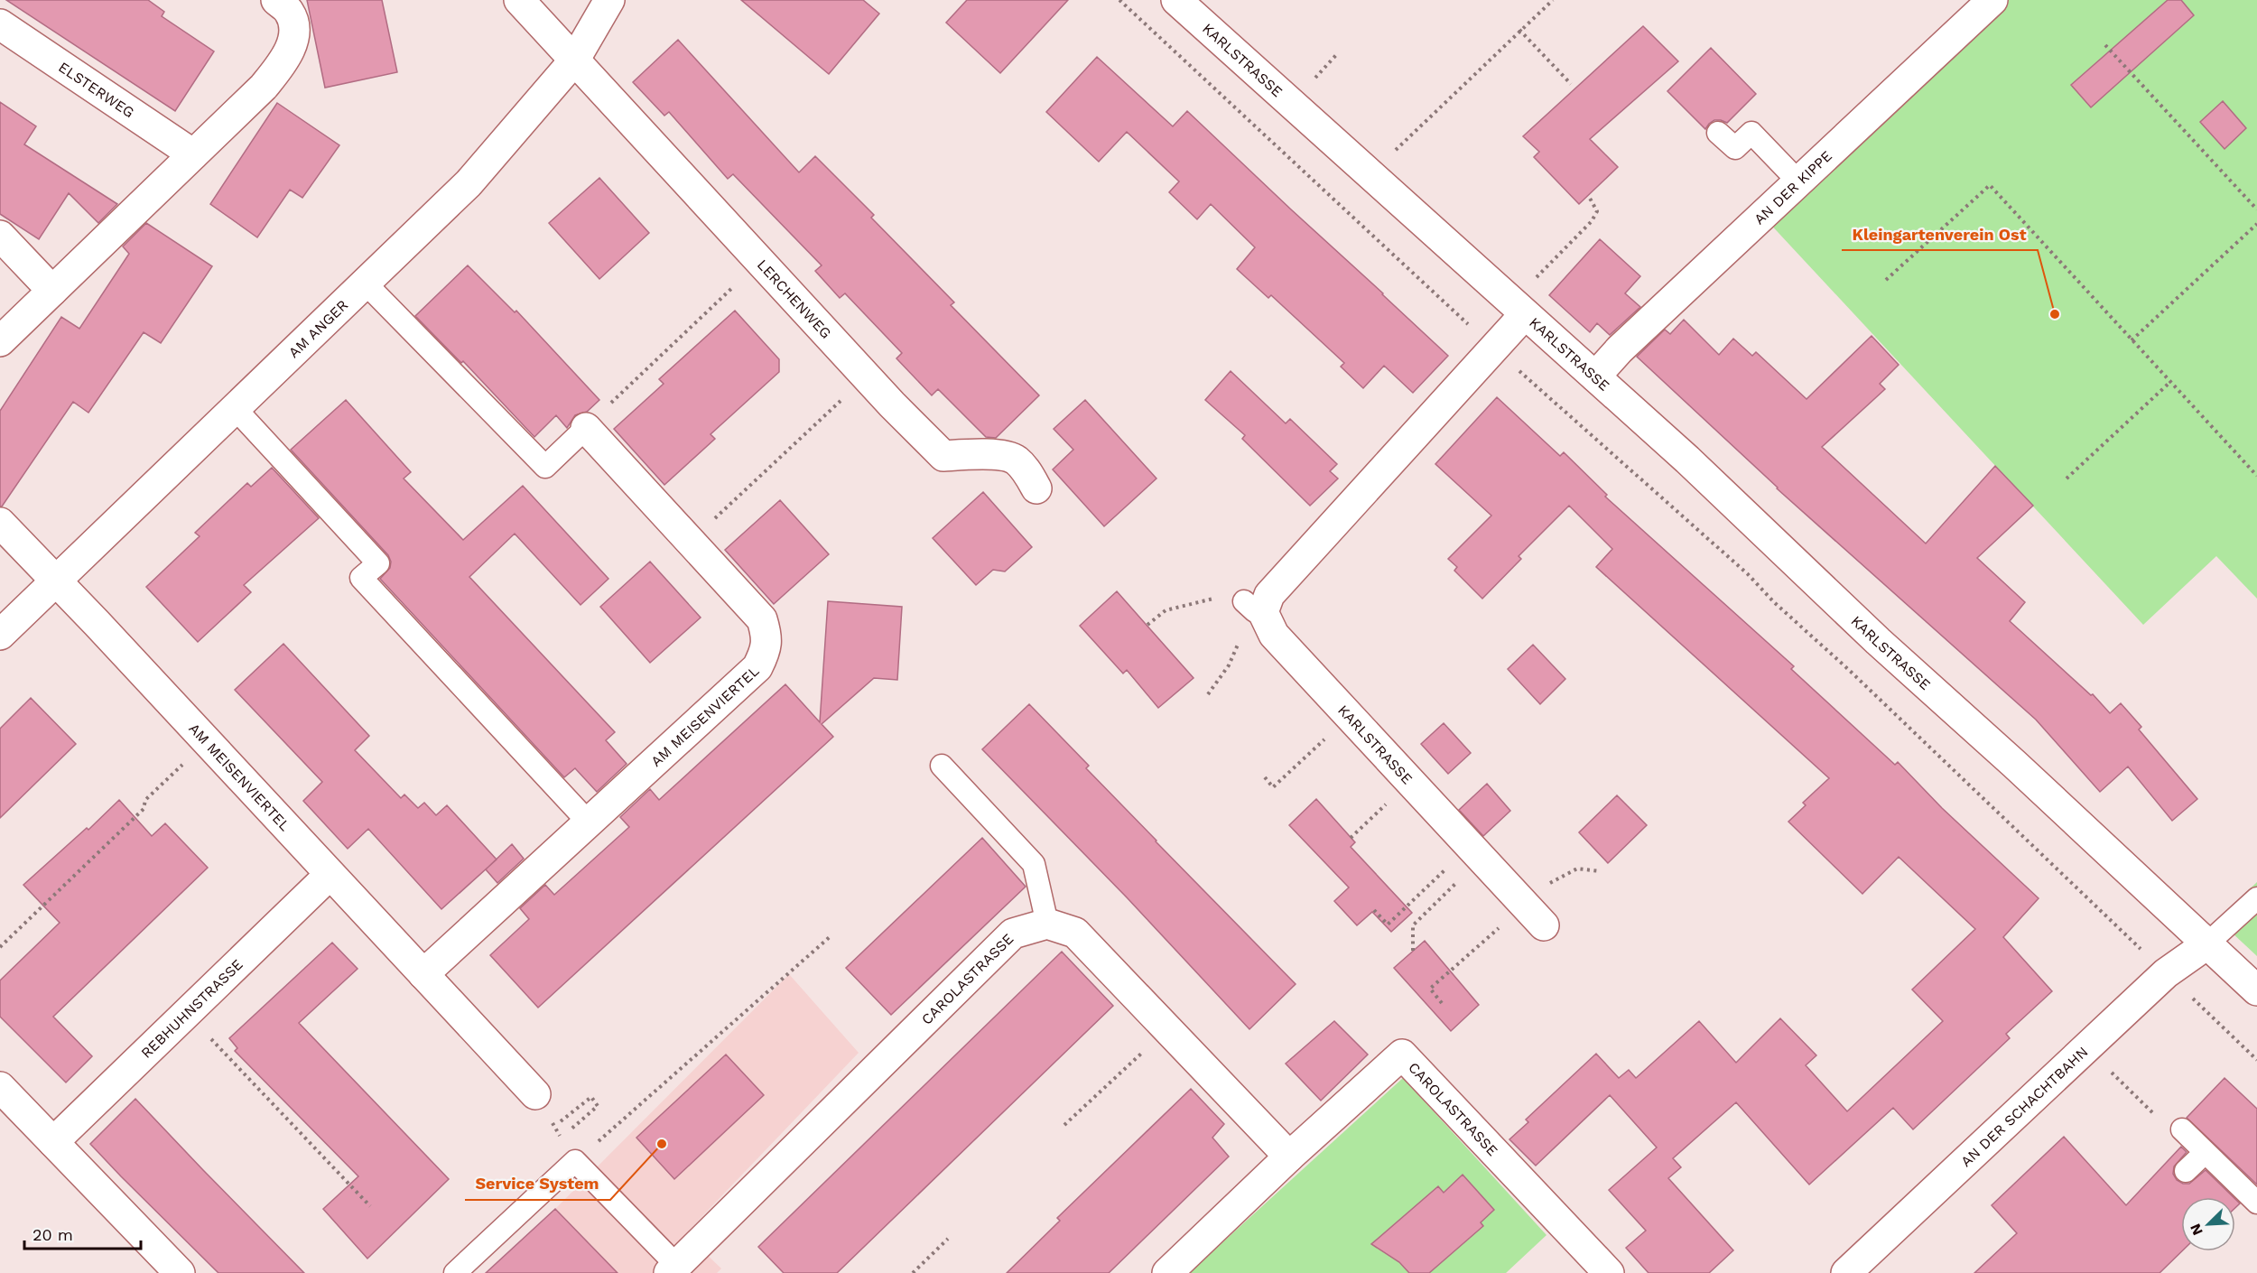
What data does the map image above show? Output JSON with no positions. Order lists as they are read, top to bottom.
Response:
{
  "streets": {
    "street": [
      "KARLSTRASSE",
      "ELSTERWEG",
      "AN DER KIPPE",
      "LERCHENWEG",
      "AM ANGER",
      "AM MEISENVIERTEL",
      "CAROLASTRASSE",
      "REBHUHNSTRASSE",
      "AN DER SCHACHTBAHN"
    ]
  },
  "crossings": [
    ["KARLSTRASSE", "AN DER KIPPE"],
    ["KARLSTRASSE", "AN DER SCHACHTBAHN"],
    ["LERCHENWEG", "AM ANGER"],
    ["AM ANGER", "AM MEISENVIERTEL"],
    ["AM MEISENVIERTEL", "REBHUHNSTRASSE"]
  ],
  "places": ["Kleingartenverein Ost", "Service System"],
  "scale_bar": "20 m",
  "north": "bottom left"
}
